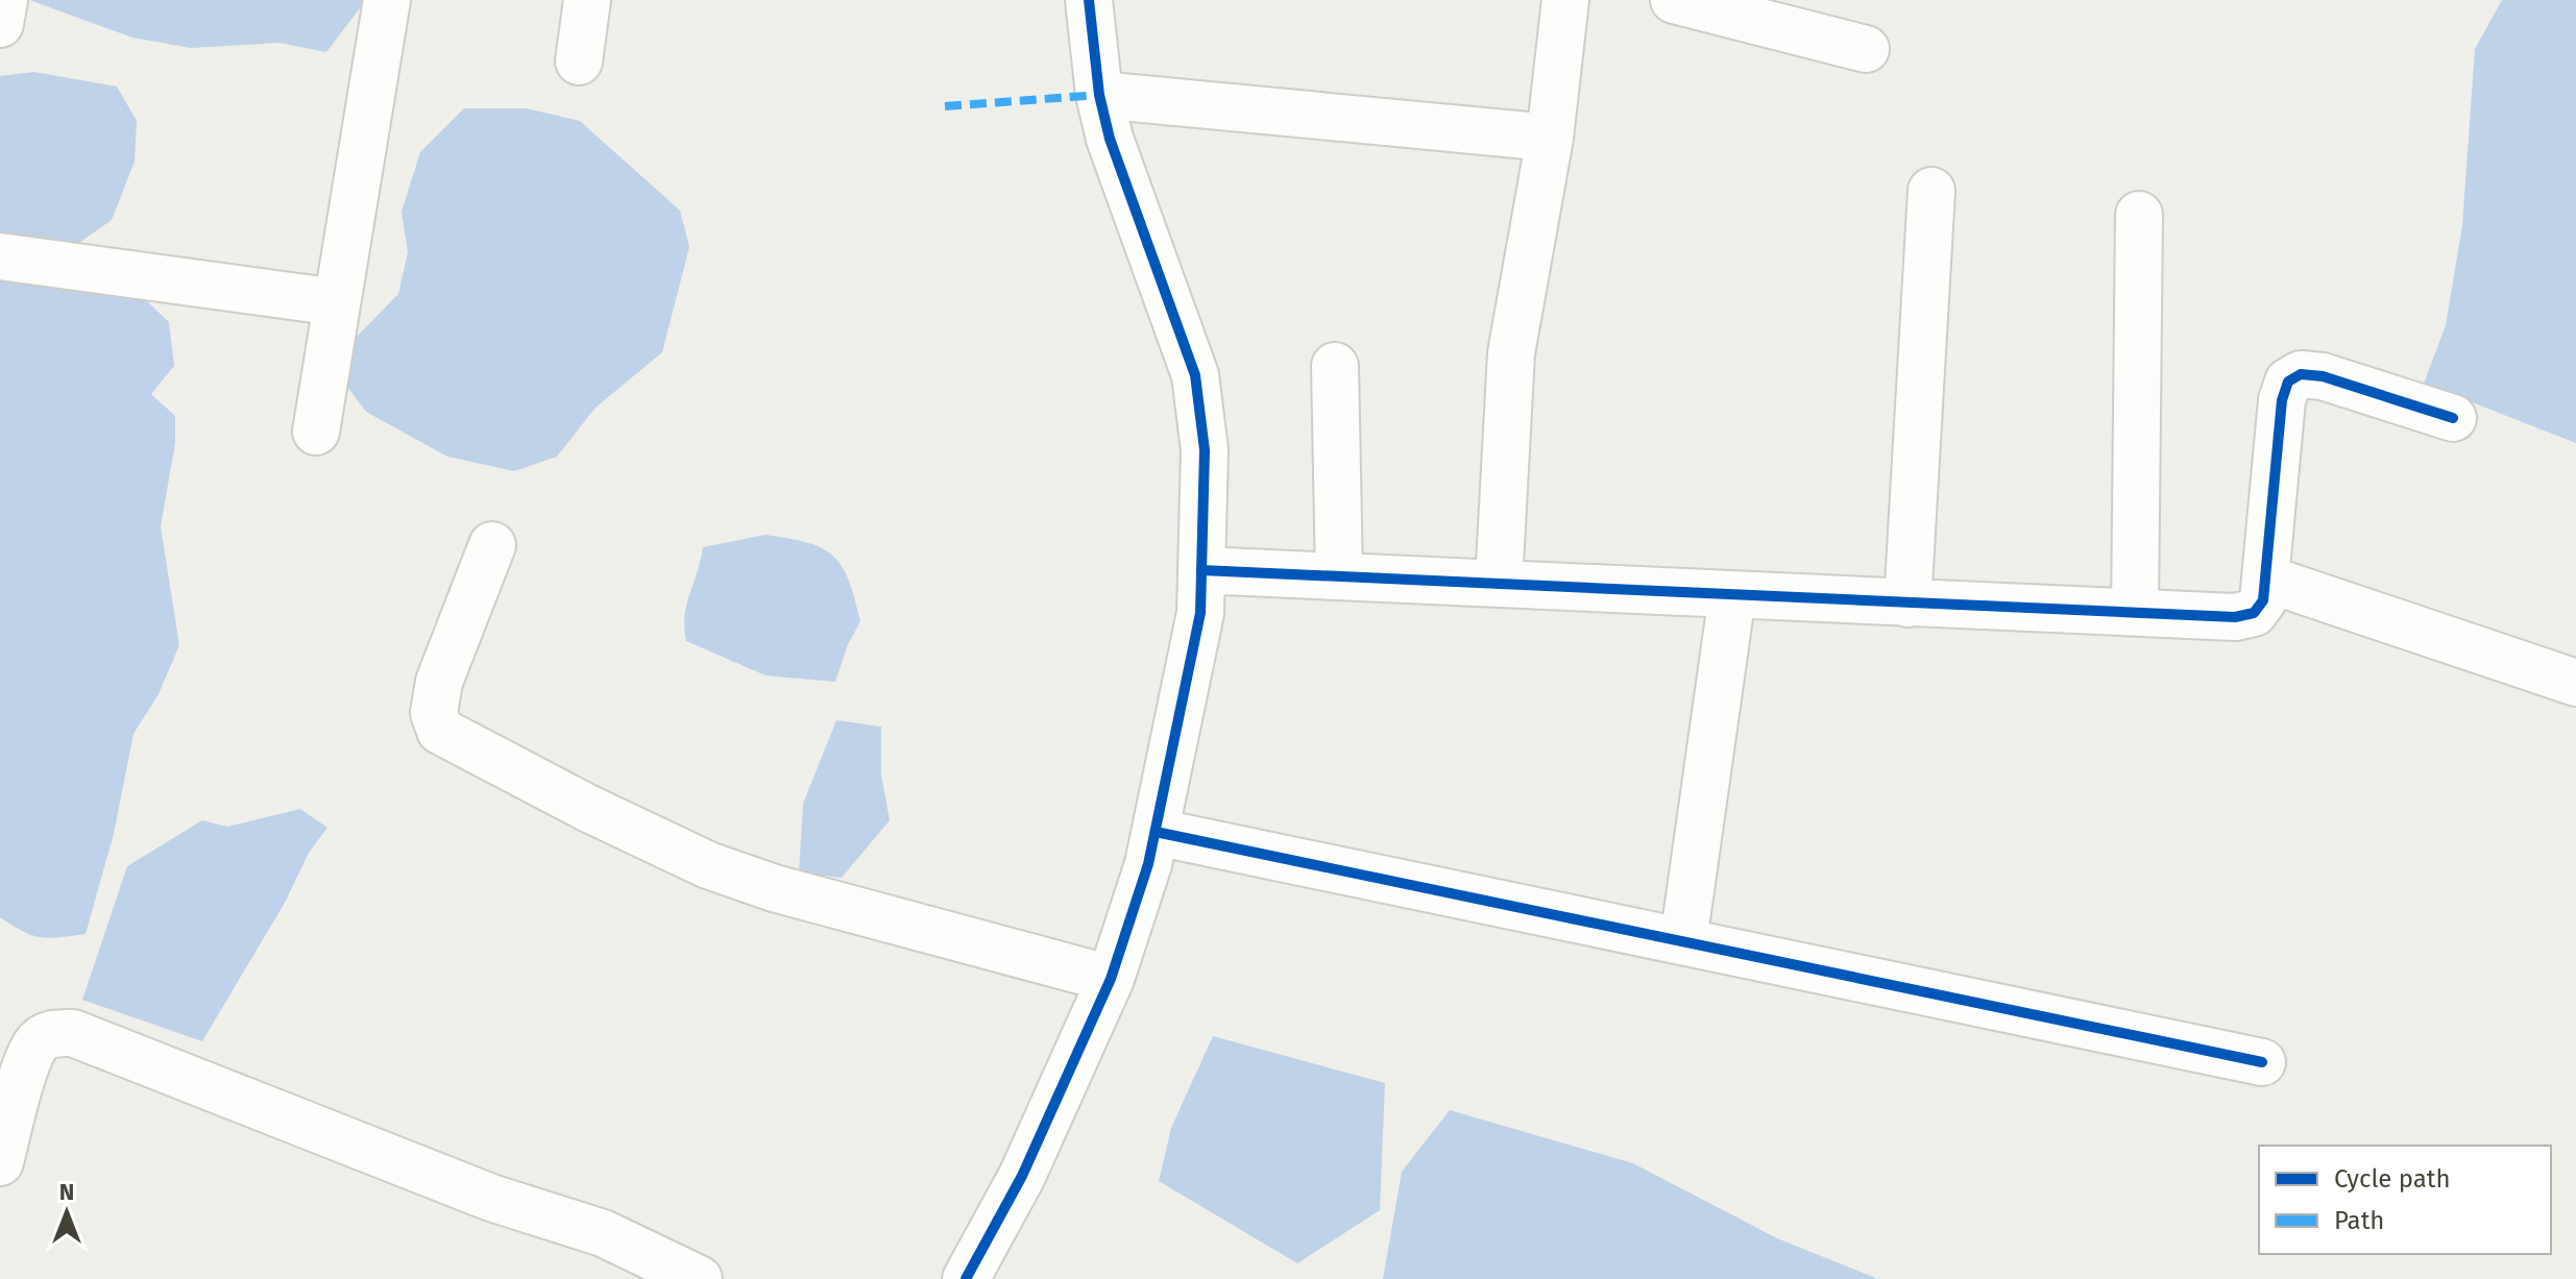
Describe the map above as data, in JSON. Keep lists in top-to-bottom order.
{
  "legend": ["Cycle path", "Path"],
  "north": "top"
}
